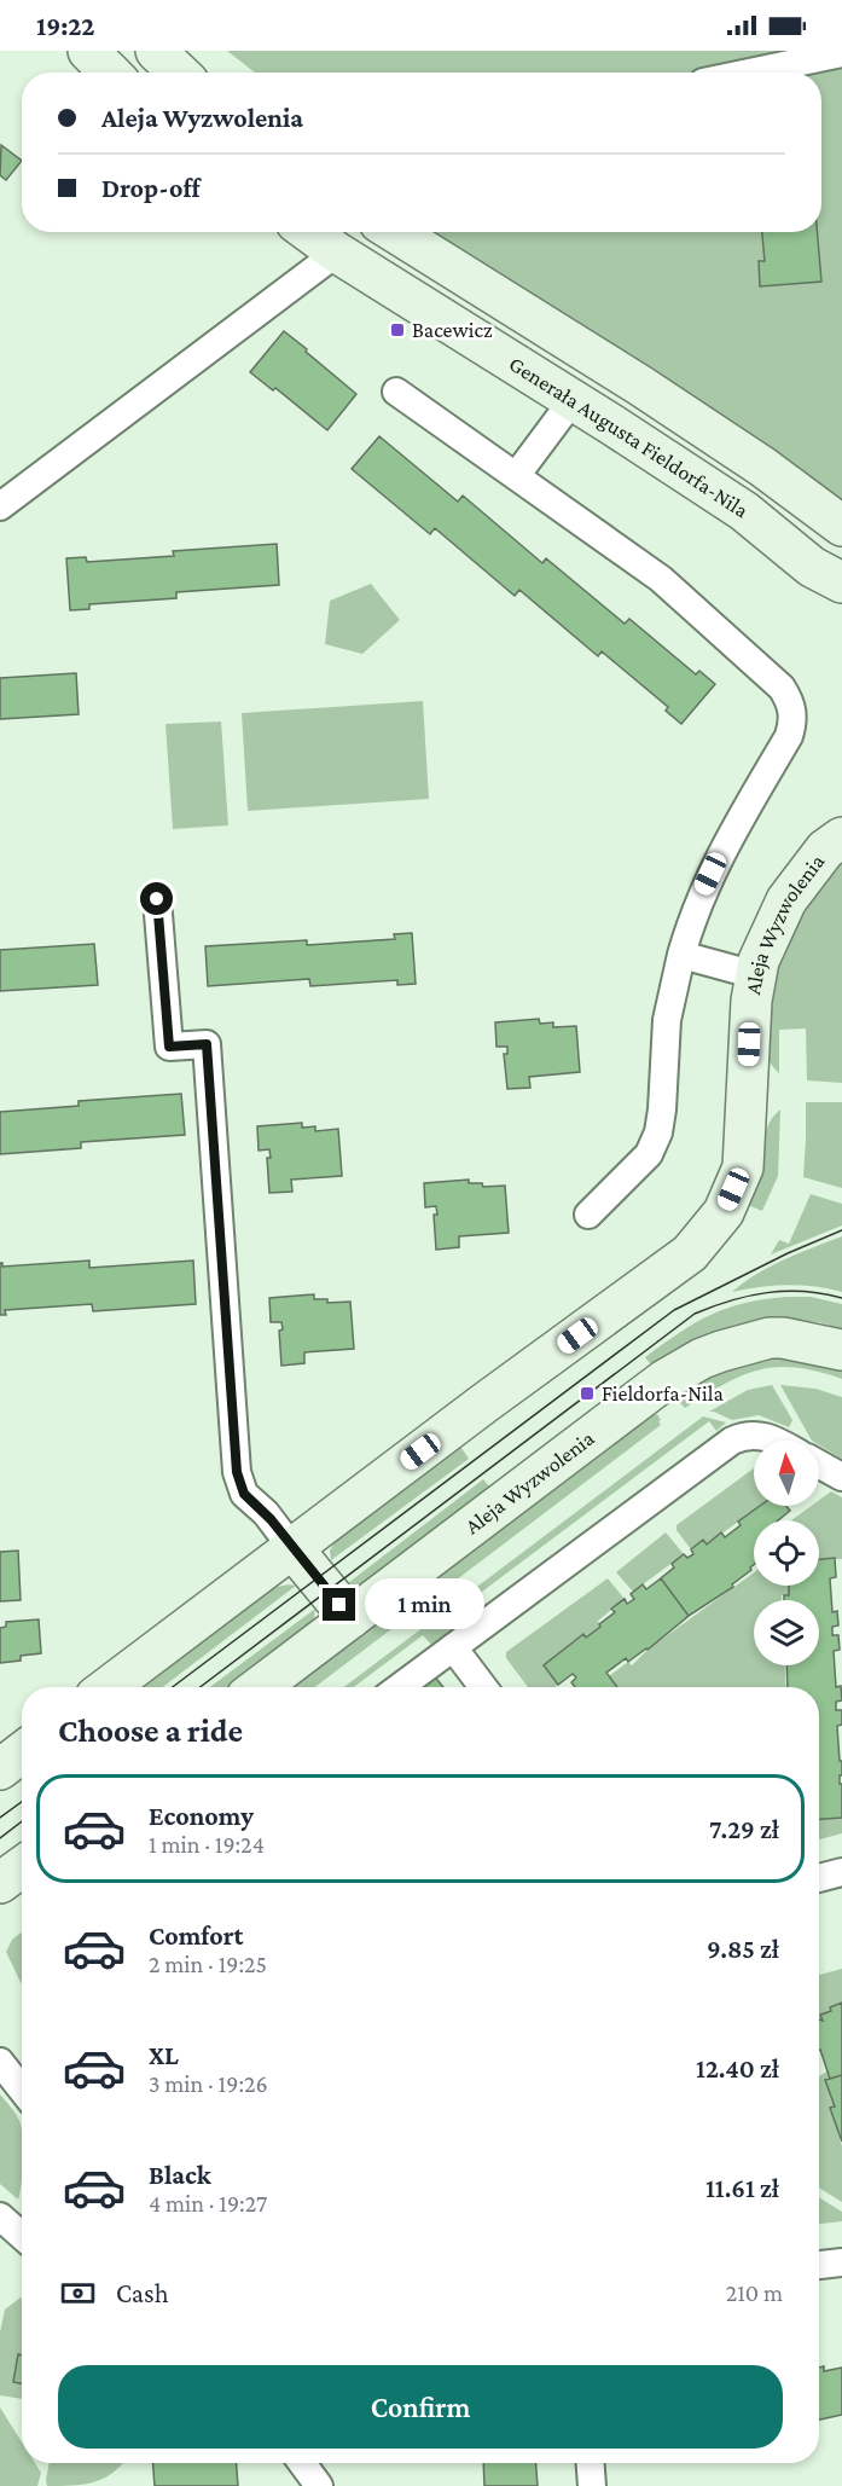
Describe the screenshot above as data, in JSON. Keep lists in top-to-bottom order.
{
  "streets": {
    "main road": ["Generała Augusta Fieldorfa-Nila", "Aleja Wyzwolenia"]
  },
  "places": {
    "transit": ["Bacewicz", "Fieldorfa-Nila"]
  },
  "north": "top",
  "page": {
    "status": "19:22",
    "banner": ["Aleja Wyzwolenia", "Drop-off"],
    "bubble": "1 min",
    "heading": "Choose a ride",
    "list": [
      {
        "name": "Economy",
        "note": "1 min · 19:24",
        "value": "7.29 zł"
      },
      {
        "name": "Comfort",
        "note": "2 min · 19:25",
        "value": "9.85 zł"
      },
      {
        "name": "XL",
        "note": "3 min · 19:26",
        "value": "12.40 zł"
      },
      {
        "name": "Black",
        "note": "4 min · 19:27",
        "value": "11.61 zł"
      }
    ],
    "pay": ["Cash", "210 m"],
    "buttons": "Confirm"
  }
}
